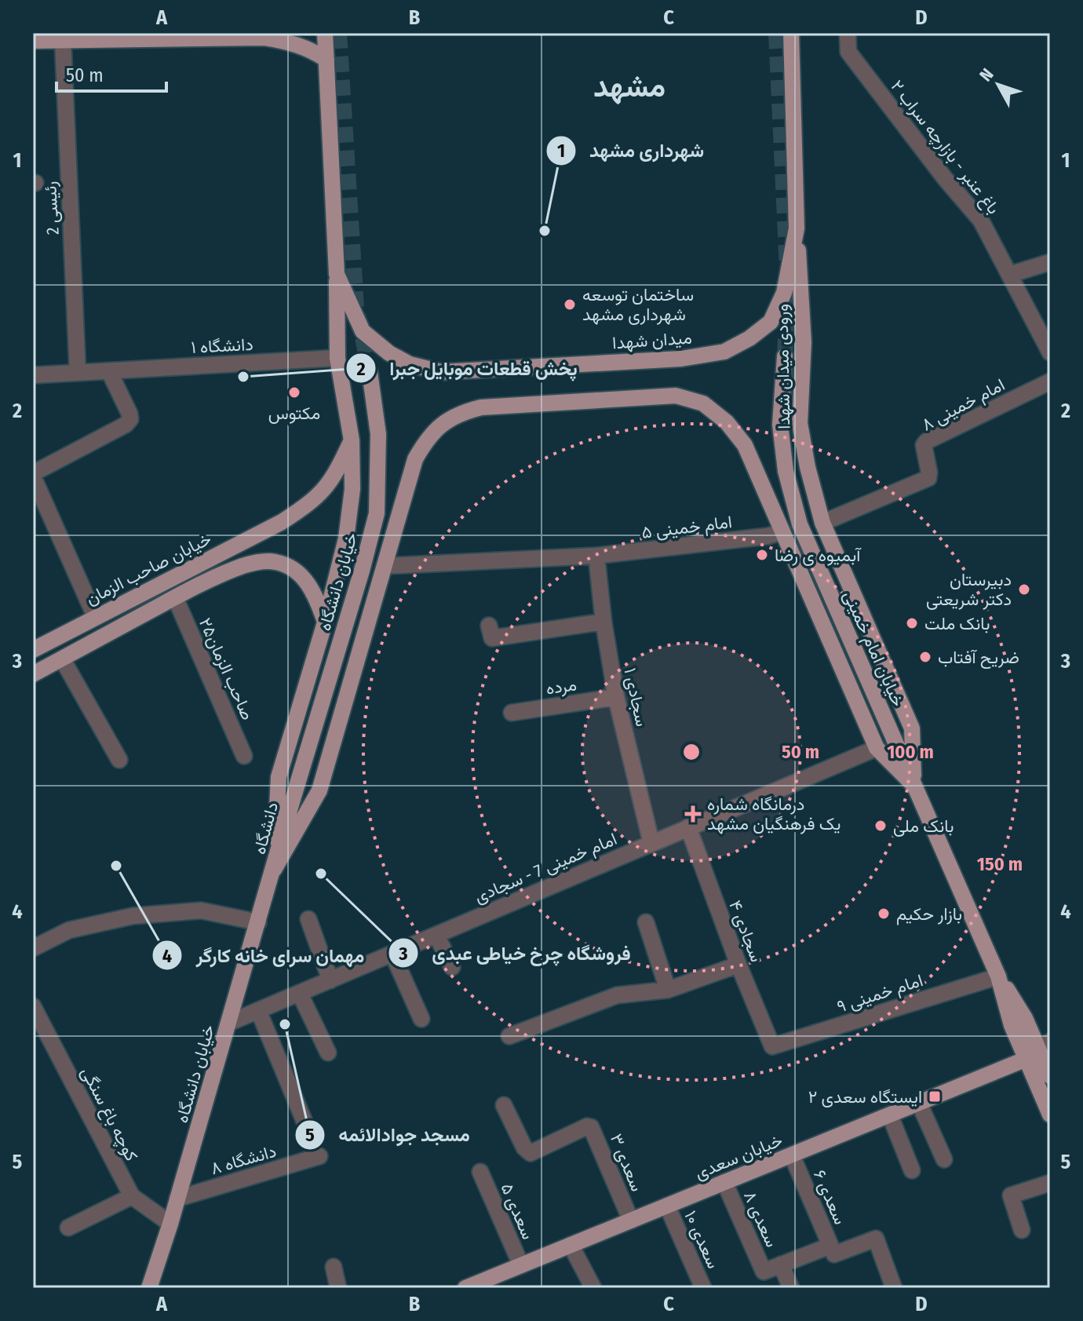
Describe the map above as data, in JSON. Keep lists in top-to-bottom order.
{
  "streets": {
    "main road": [
      "میدان شهدا",
      "ورودی میدان شهدا",
      "خیابان صاحب الزمان",
      "خیابان دانشگاه",
      "خیابان امام خمینی",
      "دانشگاه",
      "خیابان سعدی"
    ],
    "street": [
      "باغ عنبر - بازارچه سراب ۲",
      "رئیسی 2",
      "دانشگاه ۱",
      "امام خمینی ۸",
      "امام خمینی ۵",
      "صاحب الزمان۲۵",
      "مرده",
      "سجادی ۱",
      "امام خمینی 7 - سجادی",
      "سجادی ۴",
      "امام خمینی ۹",
      "کوچه باغ سنگی",
      "دانشگاه ۸",
      "سعدی ۳",
      "سعدی ۶",
      "سعدی ۵",
      "سعدی ۸",
      "سعدی ۱۰"
    ]
  },
  "crossings": [
    ["رئیسی 2", "دانشگاه ۱"],
    ["میدان شهدا", "ورودی میدان شهدا"],
    ["ورودی میدان شهدا", "امام خمینی ۸"],
    ["ورودی میدان شهدا", "خیابان امام خمینی"],
    ["امام خمینی ۵", "سجادی ۱"],
    ["خیابان دانشگاه", "دانشگاه"],
    ["خیابان دانشگاه", "امام خمینی 7 - سجادی"],
    ["خیابان دانشگاه", "کوچه باغ سنگی"],
    ["خیابان دانشگاه", "دانشگاه ۸"],
    ["مرده", "سجادی ۱"],
    ["سجادی ۱", "امام خمینی 7 - سجادی"],
    ["امام خمینی 7 - سجادی", "سجادی ۴"],
    ["سجادی ۴", "امام خمینی ۹"],
    ["خیابان سعدی", "سعدی ۳"],
    ["خیابان سعدی", "سعدی ۶"],
    ["خیابان سعدی", "سعدی ۵"],
    ["خیابان سعدی", "سعدی ۸"],
    ["خیابان سعدی", "سعدی ۱۰"]
  ],
  "districts": ["مشهد"],
  "places": {
    "other": [
      "شهرداری مشهد",
      "ساختمان توسعه شهرداری مشهد",
      "پخش قطعات موبایل جبرا",
      "مکتوس",
      "آبمیوه ی رضا",
      "دبیرستان دکتر شریعتی",
      "بانک ملت",
      "ضریح آفتاب",
      "بانک ملی",
      "مهمان سرای خانه کارگر",
      "فروشگاه چرخ خیاطی عبدی",
      "بازار حکیم",
      "مسجد جوادالائمه"
    ],
    "health": ["درمانگاه شماره یک فرهنگیان مشهد"],
    "transit": ["ایستگاه سعدی ۲"]
  },
  "scale_bar": "50 m",
  "north": "top left",
  "grid": {
    "columns": [
      "A",
      "B",
      "C",
      "D"
    ],
    "rows": [
      "1",
      "2",
      "3",
      "4",
      "5"
    ]
  },
  "rings": ["50 m", "100 m", "150 m"]
}
